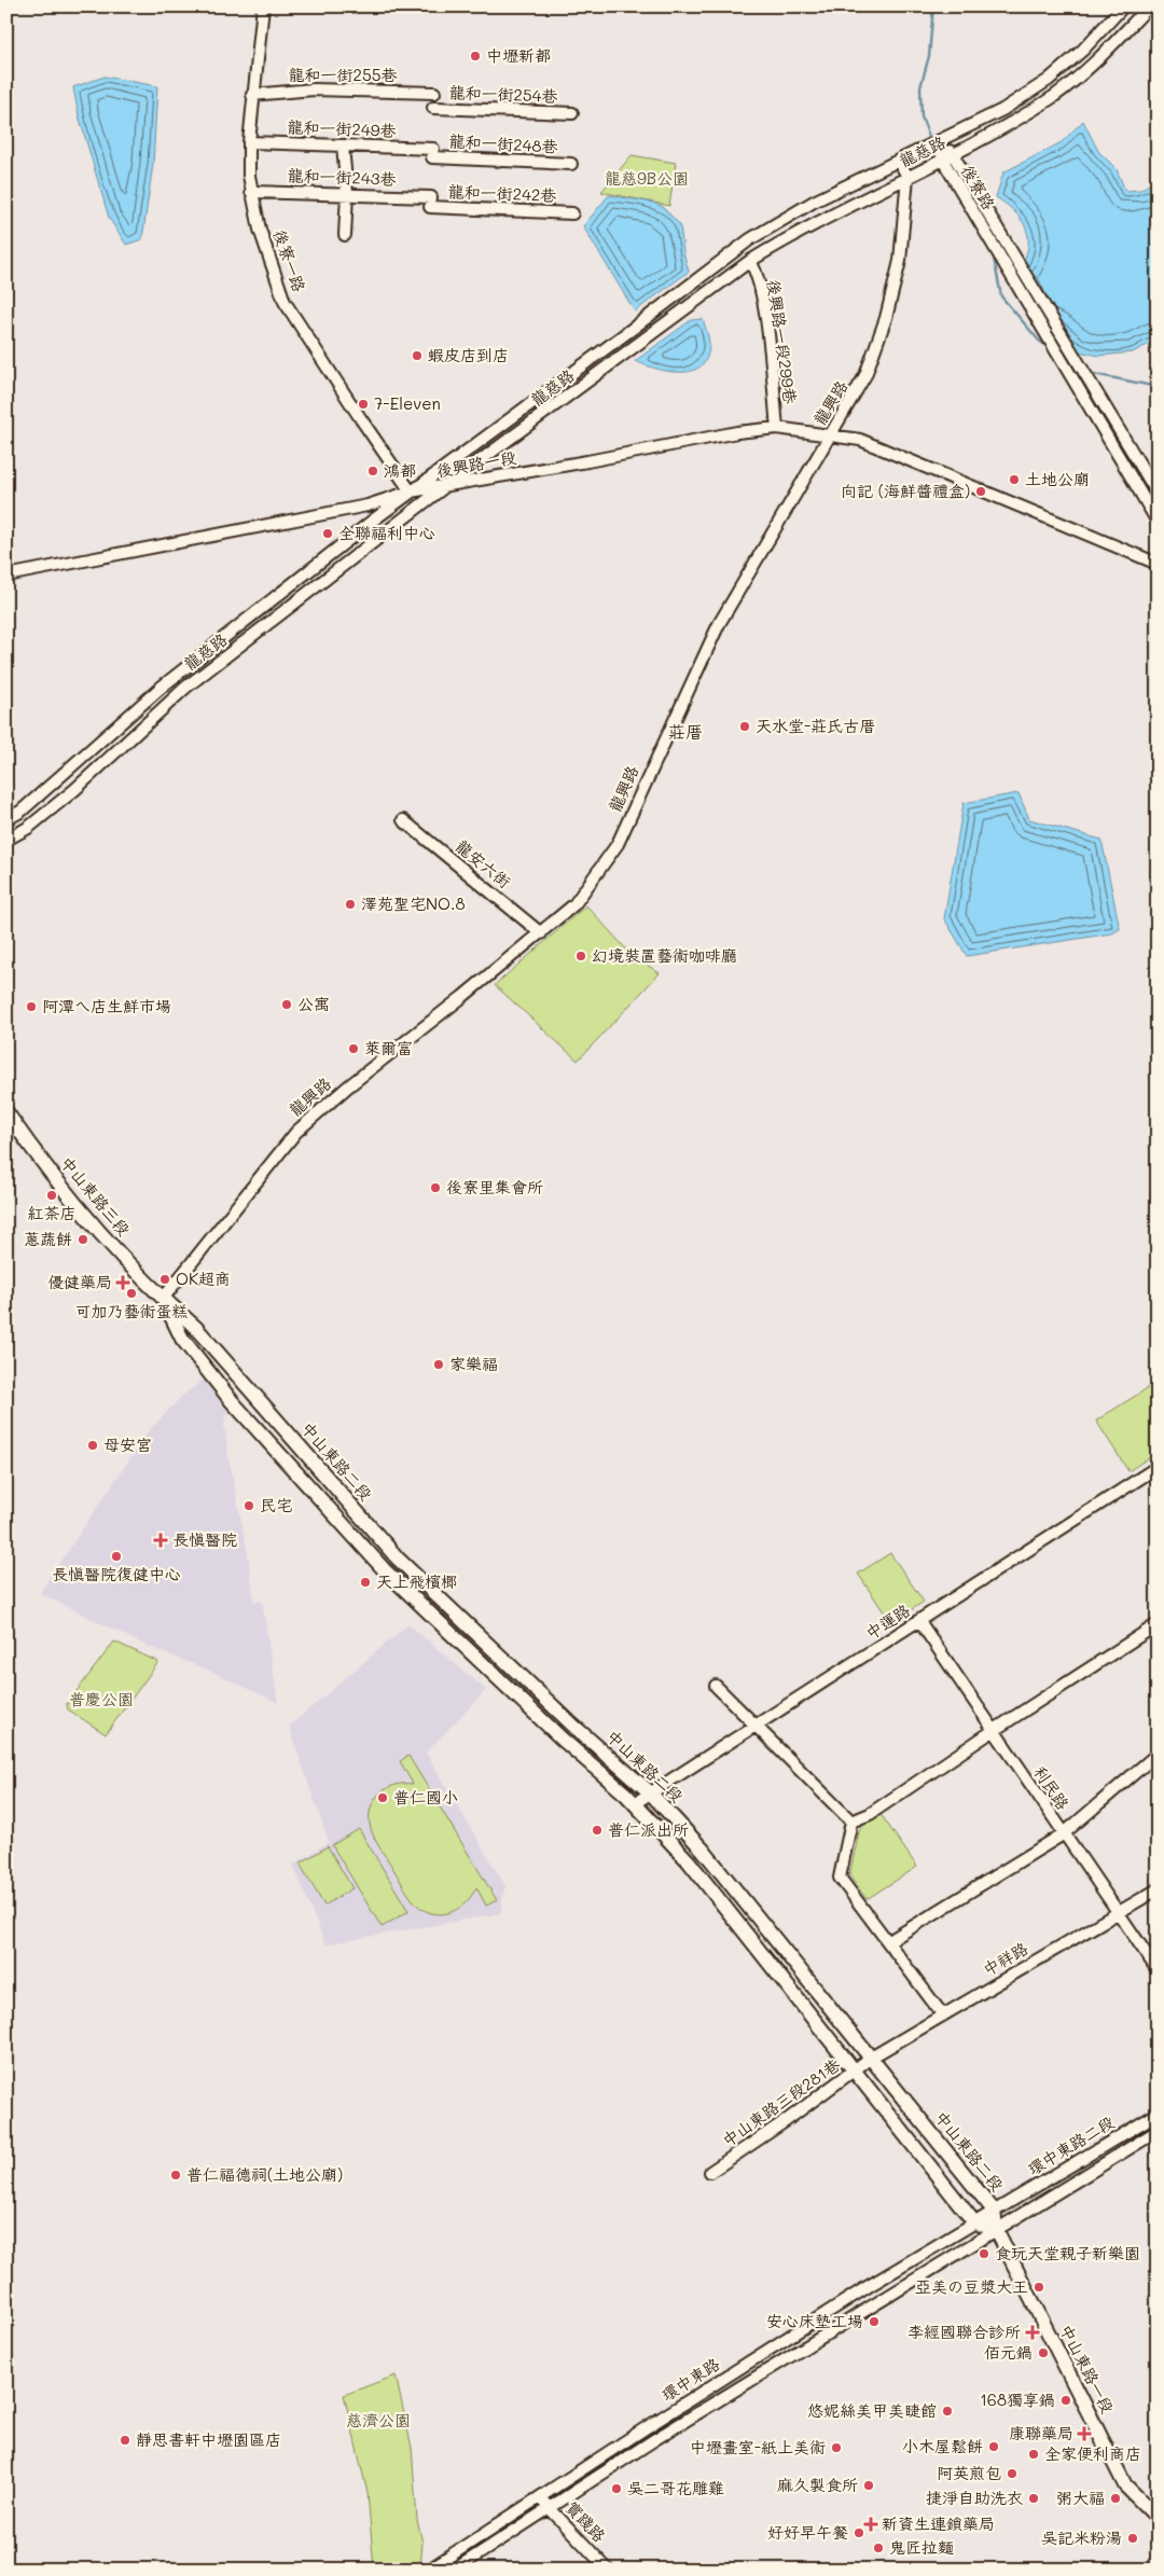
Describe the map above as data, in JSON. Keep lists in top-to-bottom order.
{
  "streets": {
    "main road": ["中山東路三段", "中山東路二段", "中山東路一段"],
    "street": [
      "龍和一街255巷",
      "龍和一街254巷",
      "龍和一街249巷",
      "龍和一街248巷",
      "龍慈路",
      "龍和一街243巷",
      "後寮路",
      "龍和一街242巷",
      "後寮一路",
      "後興路一段299巷",
      "龍興路",
      "後興路一段",
      "龍安六街",
      "中運路",
      "利民路",
      "中祥路",
      "中山東路三段281巷",
      "環中東路二段",
      "環中東路",
      "實踐路"
    ]
  },
  "crossings": [
    ["龍和一街255巷", "後寮一路"],
    ["龍和一街249巷", "龍和一街248巷"],
    ["龍和一街249巷", "後寮一路"],
    ["龍慈路", "後寮路"],
    ["龍慈路", "後寮一路"],
    ["龍慈路", "後興路一段299巷"],
    ["龍慈路", "龍興路"],
    ["龍慈路", "後興路一段"],
    ["龍和一街243巷", "龍和一街242巷"],
    ["龍和一街243巷", "後寮一路"],
    ["後寮一路", "後興路一段"],
    ["後興路一段299巷", "後興路一段"],
    ["龍興路", "後興路一段"],
    ["龍興路", "龍安六街"],
    ["龍興路", "中山東路三段"],
    ["龍興路", "中山東路二段"],
    ["中山東路三段", "中山東路二段"],
    ["中山東路二段", "中運路"],
    ["中山東路二段", "中祥路"],
    ["中山東路二段", "中山東路三段281巷"],
    ["中山東路二段", "環中東路二段"],
    ["中山東路二段", "中山東路一段"],
    ["中山東路二段", "環中東路"],
    ["中運路", "利民路"],
    ["利民路", "中祥路"],
    ["中祥路", "中山東路三段281巷"],
    ["環中東路二段", "中山東路一段"],
    ["環中東路二段", "環中東路"],
    ["中山東路一段", "環中東路"],
    ["環中東路", "實踐路"]
  ],
  "districts": ["莊厝"],
  "parks": ["龍慈9B公園", "普慶公園", "慈濟公園"],
  "places": {
    "other": [
      "中壢新都",
      "蝦皮店到店",
      "7-Eleven",
      "鴻都",
      "土地公廟",
      "向記 (海鮮醬禮盒)",
      "全聯福利中心",
      "天水堂-莊氏古厝",
      "澤苑聖宅NO.8",
      "幻境裝置藝術咖啡廳",
      "公寓",
      "阿潭ㄟ店生鮮市場",
      "萊爾富",
      "後寮里集會所",
      "紅茶店",
      "蔥蔬餅",
      "OK超商",
      "可加乃藝術蛋糕",
      "家樂福",
      "母安宮",
      "民宅",
      "長慎醫院復健中心",
      "天上飛檳榔",
      "普仁國小",
      "普仁派出所",
      "普仁福德祠(土地公廟)",
      "食玩天堂親子新樂園",
      "亞美の豆漿大王",
      "安心床墊工場",
      "佰元鍋",
      "168獨享鍋",
      "悠妮絲美甲美睫館",
      "靜思書軒中壢園區店",
      "小木屋鬆餅",
      "中壢畫室-紙上美術",
      "全家便利商店",
      "阿英煎包",
      "麻久製食所",
      "吳二哥花雕雞",
      "捷淨自助洗衣",
      "粥大福",
      "好好早午餐",
      "吳記米粉湯",
      "鬼匠拉麵"
    ],
    "health": [
      "優健藥局",
      "長慎醫院",
      "李經國聯合診所",
      "康聯藥局",
      "新資生連鎖藥局"
    ]
  }
}
